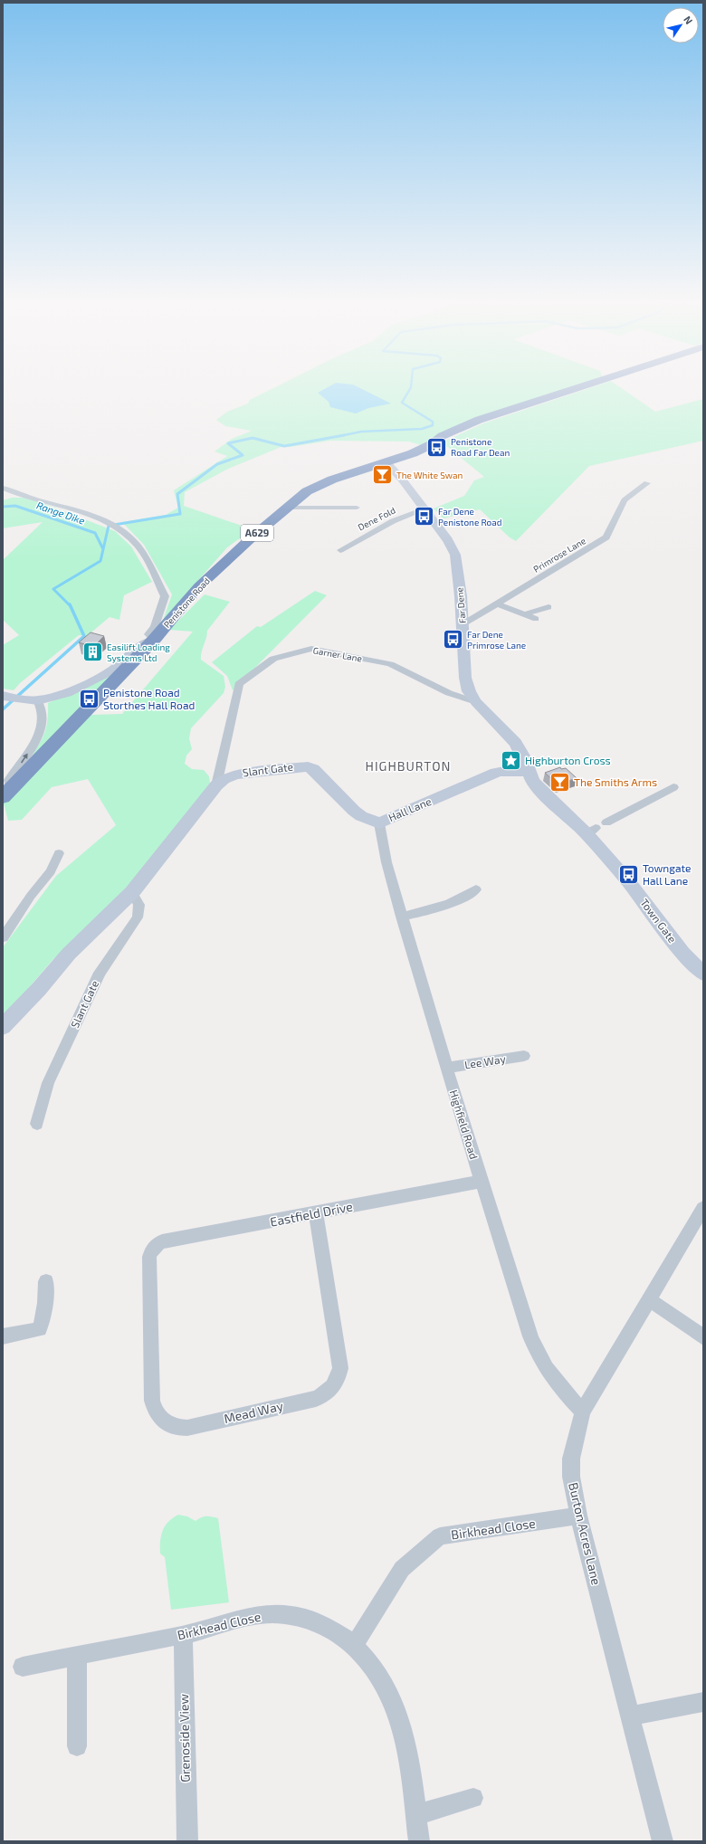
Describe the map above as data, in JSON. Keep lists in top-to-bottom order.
{
  "streets": {
    "highway": ["A629", "Penistone Road"],
    "street": [
      "Dene Fold",
      "Primrose Lane",
      "Far Dene",
      "Garner Lane",
      "Slant Gate",
      "Hall Lane",
      "Town Gate",
      "Lee Way",
      "Highfield Road",
      "Eastfield Drive",
      "Mead Way",
      "Birkhead Close",
      "Burton Acres Lane",
      "Grenoside View"
    ]
  },
  "crossings": [
    ["Dene Fold", "Far Dene"],
    ["Primrose Lane", "Far Dene"],
    ["Penistone Road", "Far Dene"],
    ["Far Dene", "Garner Lane"],
    ["Far Dene", "Hall Lane"],
    ["Far Dene", "Town Gate"],
    ["Garner Lane", "Slant Gate"],
    ["Slant Gate", "Hall Lane"],
    ["Hall Lane", "Town Gate"],
    ["Hall Lane", "Highfield Road"],
    ["Lee Way", "Highfield Road"],
    ["Highfield Road", "Eastfield Drive"],
    ["Highfield Road", "Burton Acres Lane"],
    ["Eastfield Drive", "Mead Way"],
    ["Birkhead Close", "Burton Acres Lane"],
    ["Birkhead Close", "Grenoside View"]
  ],
  "districts": ["HIGHBURTON"],
  "water": ["Range Dike"],
  "places": {
    "bus stop": [
      "Penistone Road Far Dean",
      "Far Dene Penistone Road",
      "Far Dene Primrose Lane",
      "Penistone Road Storthes Hall Road",
      "Towngate Hall Lane"
    ],
    "bar": ["The White Swan", "The Smiths Arms"],
    "building": ["Easilift Loading Systems Ltd"],
    "place": ["Highburton Cross"]
  },
  "north": "top right"
}
